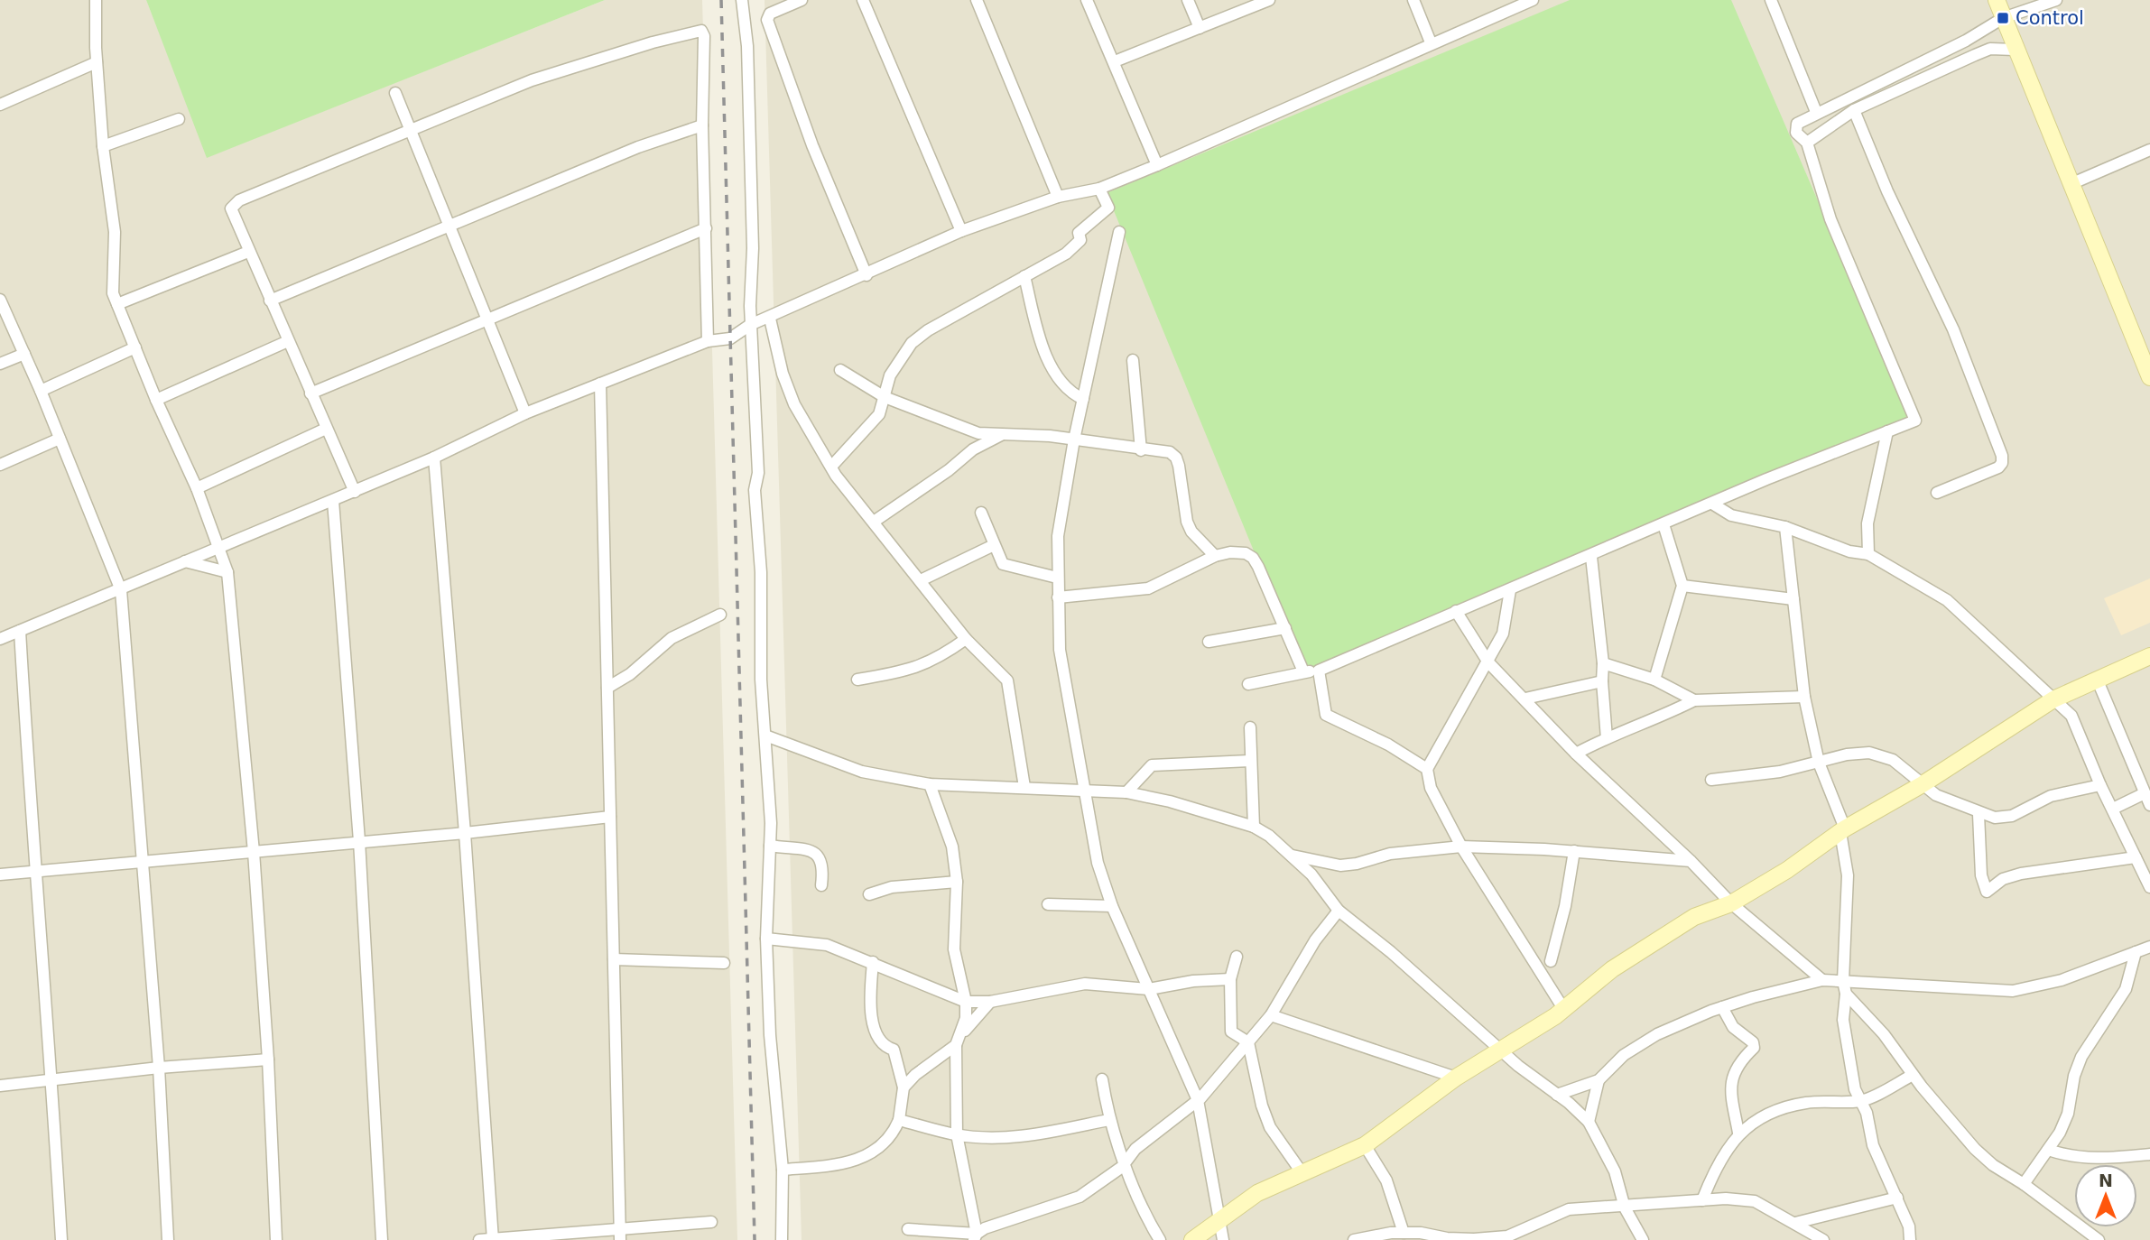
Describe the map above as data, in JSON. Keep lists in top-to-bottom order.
{
  "places": {
    "transit": ["Control"]
  },
  "north": "top"
}
